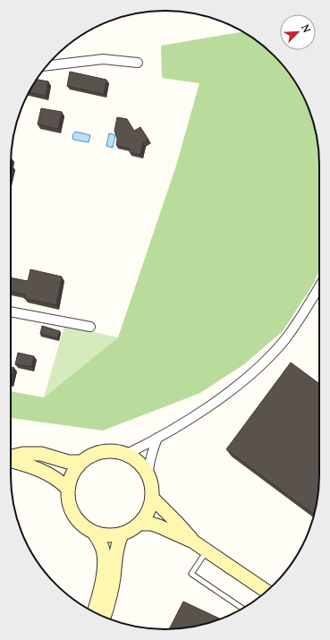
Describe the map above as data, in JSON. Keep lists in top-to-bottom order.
{
  "north": "top right"
}
